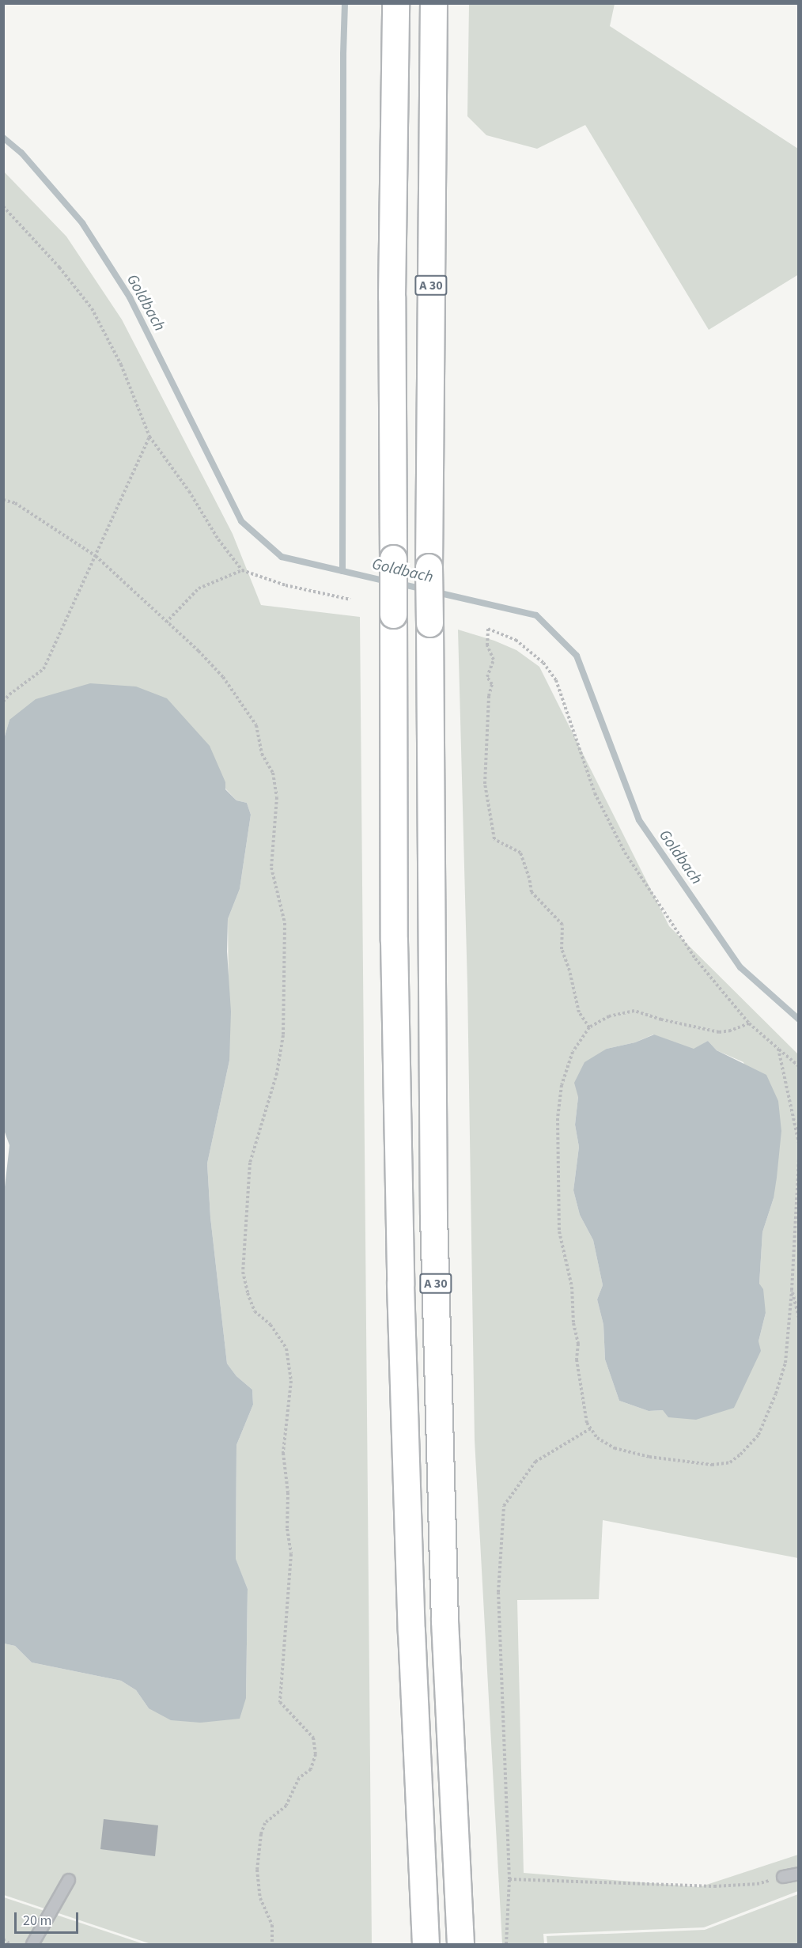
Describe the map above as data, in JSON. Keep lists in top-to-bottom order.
{
  "streets": {
    "highway": ["A 30"]
  },
  "water": ["Goldbach"],
  "scale_bar": "20 m"
}
